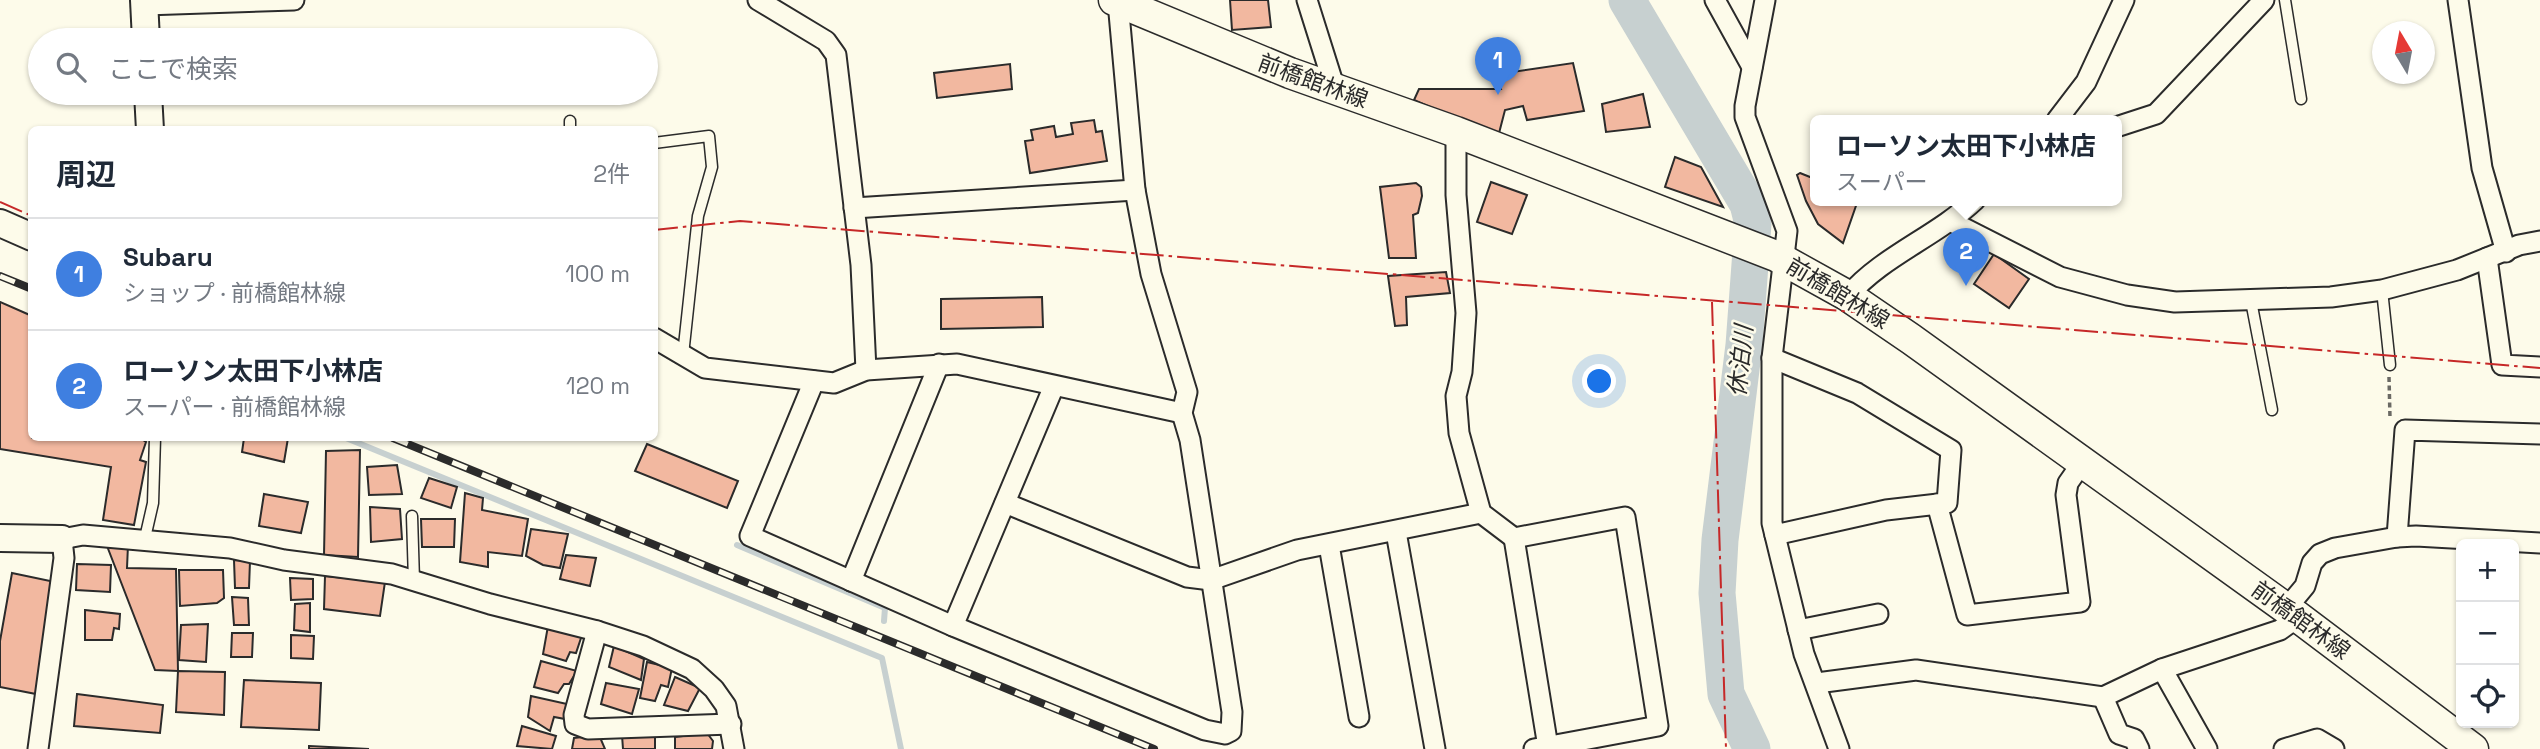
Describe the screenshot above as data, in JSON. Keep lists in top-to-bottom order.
{
  "streets": {
    "main road": ["前橋館林線"]
  },
  "water": ["休泊川"],
  "north": "top",
  "page": {
    "search": "ここで検索",
    "pins": ["1", "2"],
    "popup": ["ローソン太田下小林店", "スーパー"],
    "heading": ["周辺", "2件"],
    "list": [
      {
        "mark": "1",
        "name": "Subaru",
        "note": "ショップ · 前橋館林線",
        "value": "100 m"
      },
      {
        "mark": "2",
        "name": "ローソン太田下小林店",
        "note": "スーパー · 前橋館林線",
        "value": "120 m"
      }
    ],
    "map_buttons": ["+", "−"]
  }
}
